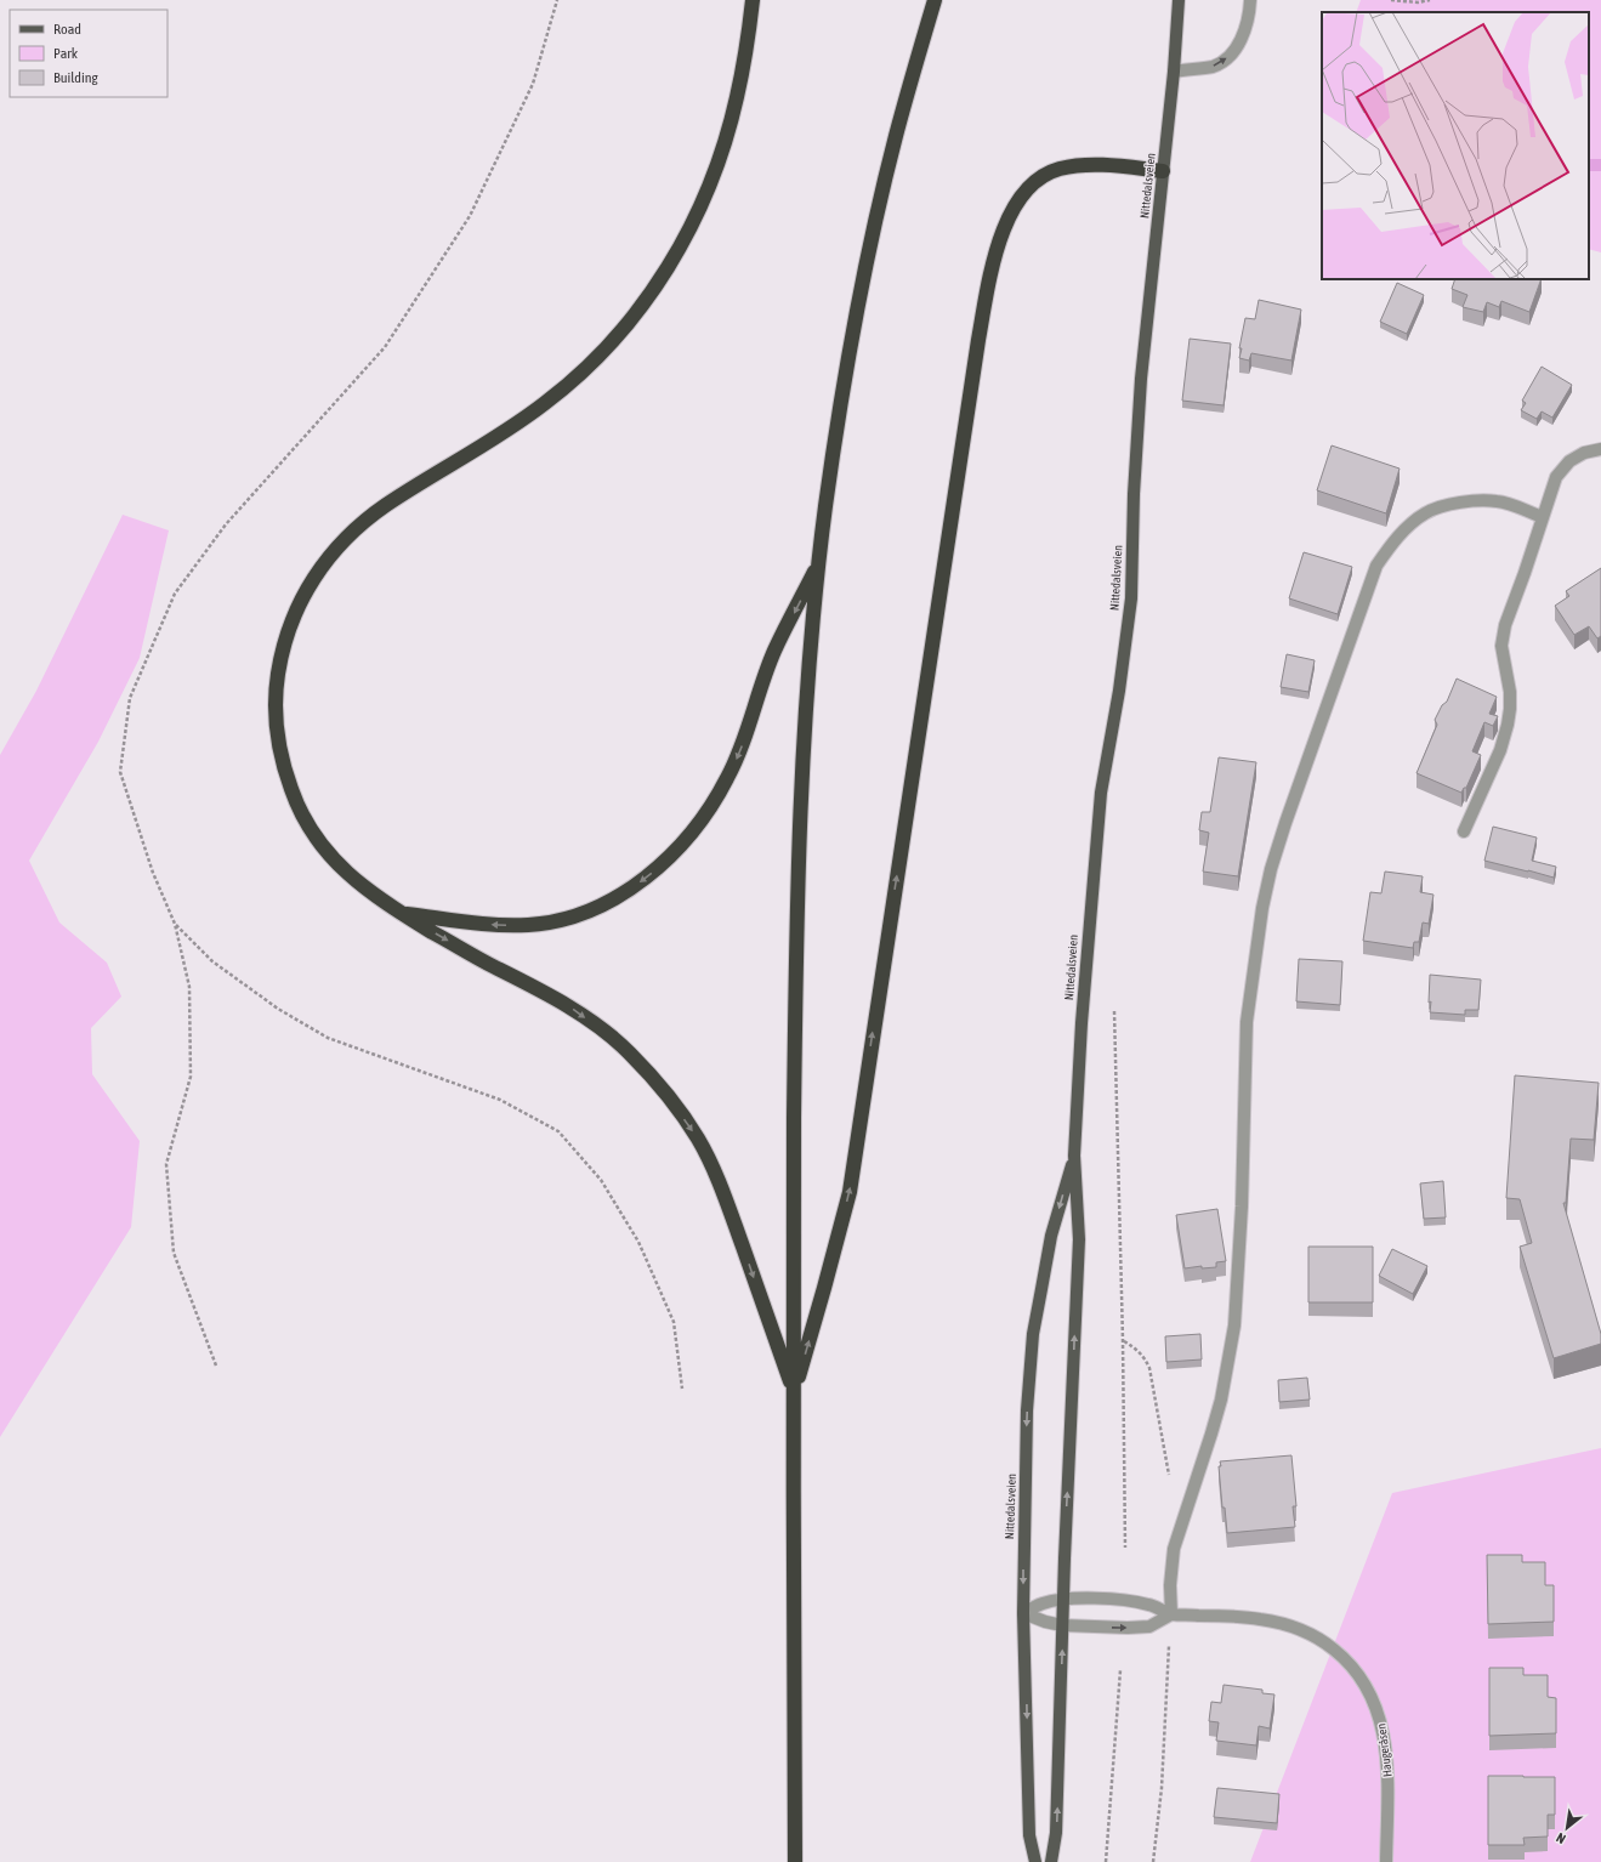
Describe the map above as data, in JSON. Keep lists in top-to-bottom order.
{
  "streets": {
    "main road": ["Nittedalsveien"],
    "street": ["Haugeråsen"]
  },
  "crossings": [
    ["Nittedalsveien", "Haugeråsen"]
  ],
  "legend": ["Road", "Park", "Building"],
  "north": "bottom left"
}
